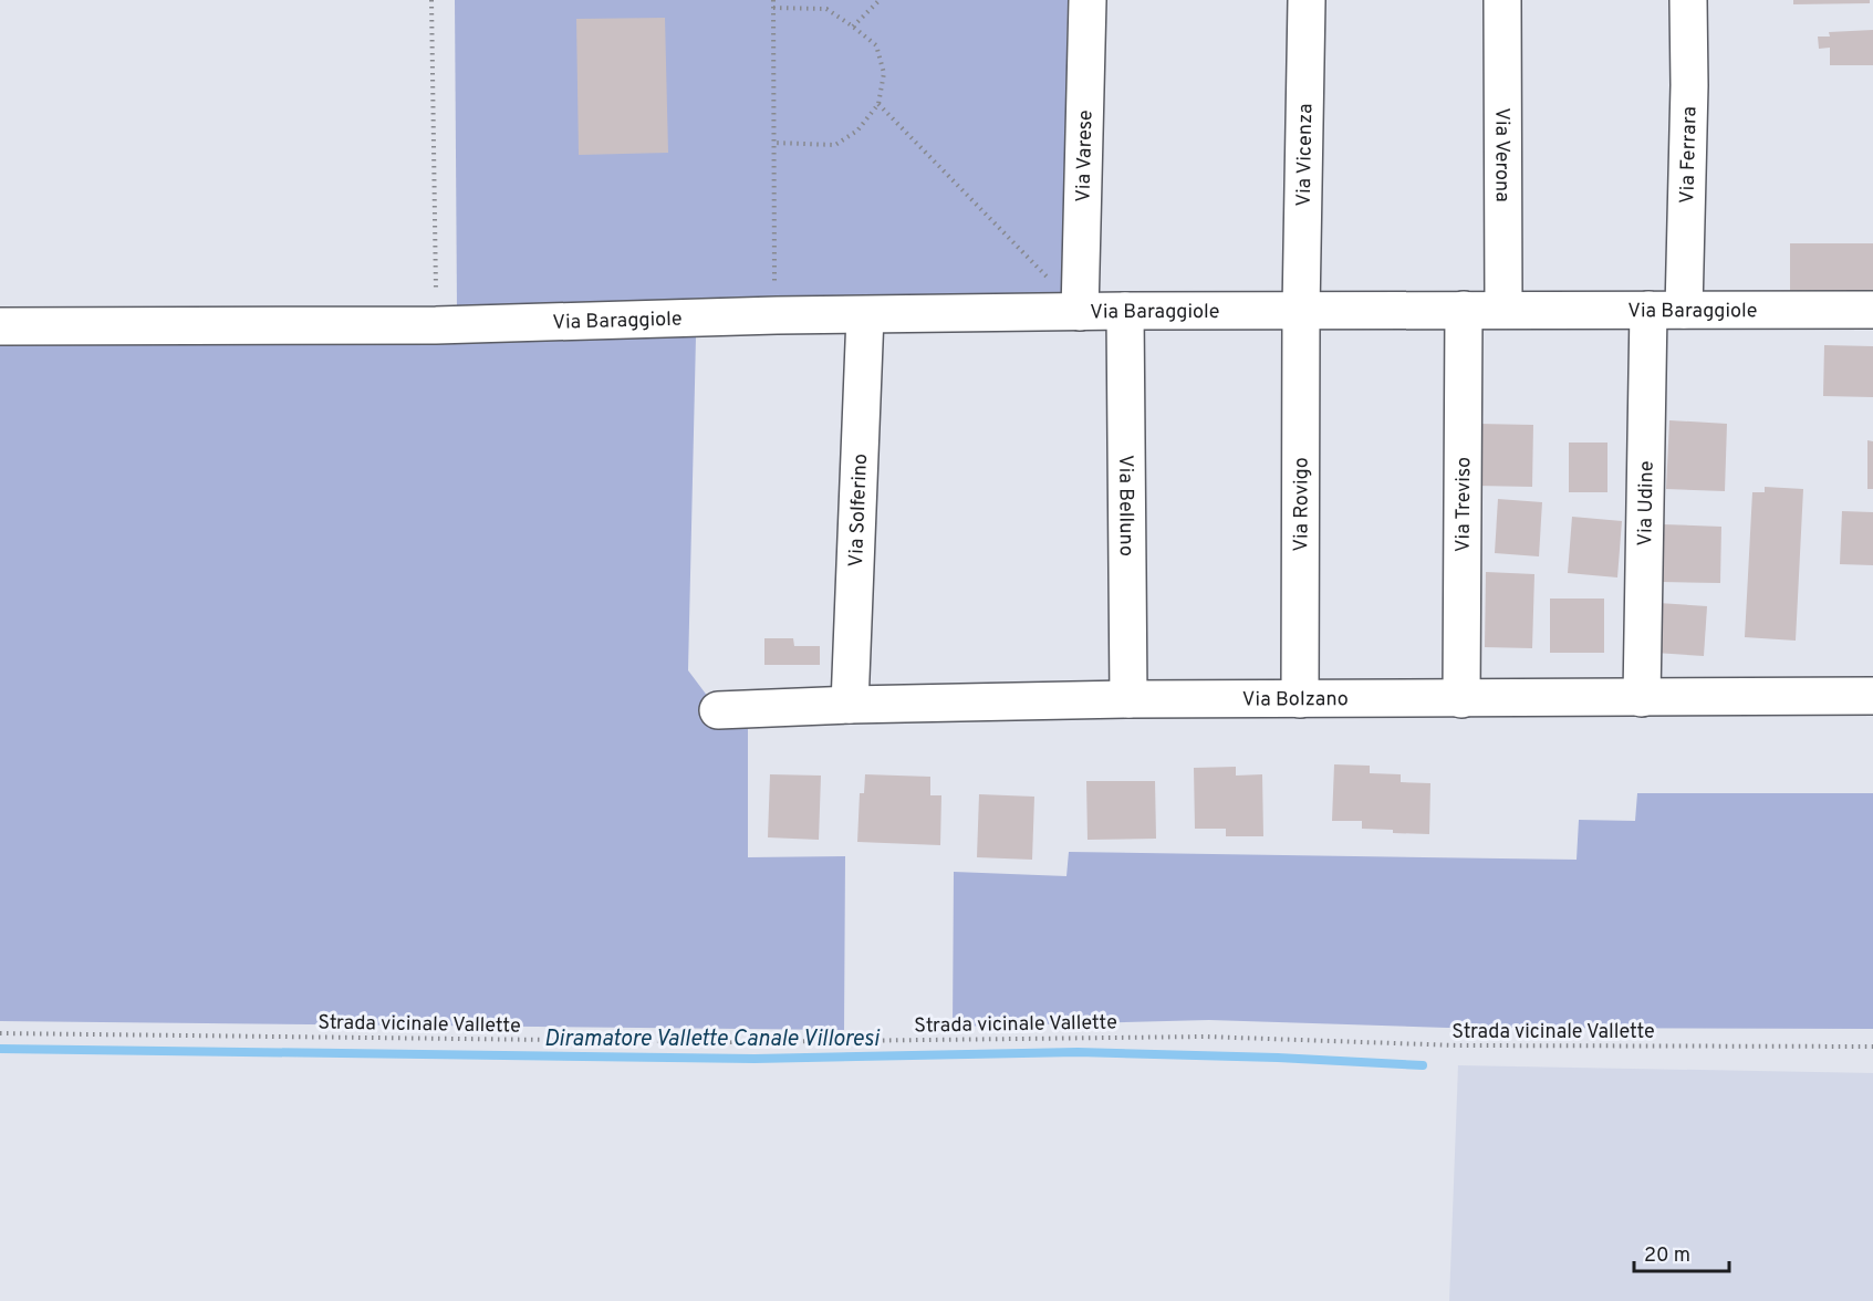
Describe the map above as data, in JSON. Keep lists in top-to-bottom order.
{
  "streets": {
    "street": [
      "Via Vicenza",
      "Via Verona",
      "Via Ferrara",
      "Via Varese",
      "Via Baraggiole",
      "Via Rovigo",
      "Via Treviso",
      "Via Udine",
      "Via Belluno",
      "Via Solferino",
      "Via Bolzano"
    ],
    "path": ["Strada vicinale Vallette"]
  },
  "crossings": [
    ["Via Vicenza", "Via Baraggiole"],
    ["Via Vicenza", "Via Rovigo"],
    ["Via Verona", "Via Baraggiole"],
    ["Via Ferrara", "Via Baraggiole"],
    ["Via Varese", "Via Baraggiole"],
    ["Via Baraggiole", "Via Rovigo"],
    ["Via Baraggiole", "Via Treviso"],
    ["Via Baraggiole", "Via Udine"],
    ["Via Baraggiole", "Via Belluno"],
    ["Via Baraggiole", "Via Solferino"],
    ["Via Rovigo", "Via Bolzano"],
    ["Via Treviso", "Via Bolzano"],
    ["Via Udine", "Via Bolzano"],
    ["Via Belluno", "Via Bolzano"],
    ["Via Solferino", "Via Bolzano"]
  ],
  "water": ["Diramatore Vallette Canale Villoresi"],
  "scale_bar": "20 m"
}
